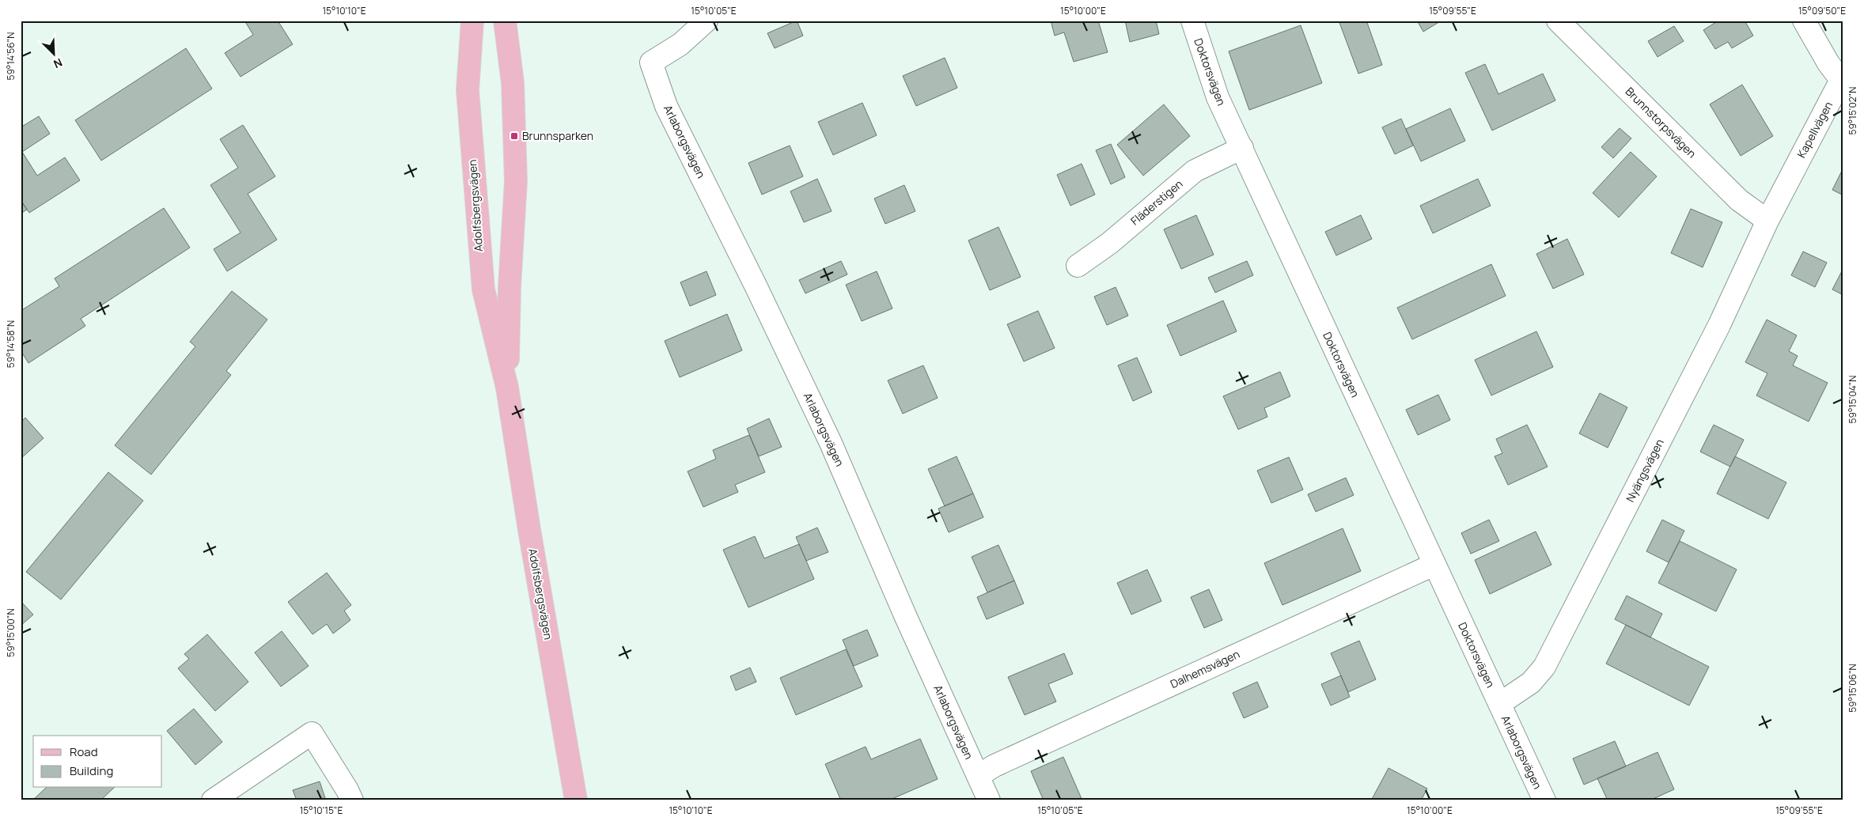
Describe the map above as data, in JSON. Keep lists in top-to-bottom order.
{
  "streets": {
    "main road": ["Adolfsbergsvägen"],
    "street": [
      "Doktorsvägen",
      "Brunnstorpsvägen",
      "Kapellvägen",
      "Arlaborgsvägen",
      "Fläderstigen",
      "Nyängsvägen",
      "Dalhemsvägen"
    ]
  },
  "crossings": [
    ["Doktorsvägen", "Arlaborgsvägen"],
    ["Doktorsvägen", "Fläderstigen"],
    ["Doktorsvägen", "Nyängsvägen"],
    ["Doktorsvägen", "Dalhemsvägen"],
    ["Brunnstorpsvägen", "Kapellvägen"],
    ["Brunnstorpsvägen", "Nyängsvägen"],
    ["Kapellvägen", "Nyängsvägen"],
    ["Arlaborgsvägen", "Nyängsvägen"],
    ["Arlaborgsvägen", "Dalhemsvägen"]
  ],
  "places": {
    "transit": ["Brunnsparken"]
  },
  "legend": ["Road", "Building"],
  "north": "bottom right",
  "coordinates": [
    "15°10'10\"E",
    "15°10'05\"E",
    "15°10'00\"E",
    "15°09'55\"E",
    "15°09'50\"E",
    "59°14'56\"N",
    "59°15'02\"N",
    "59°14'58\"N",
    "59°15'04\"N",
    "59°15'00\"N",
    "59°15'06\"N",
    "15°10'15\"E"
  ]
}
